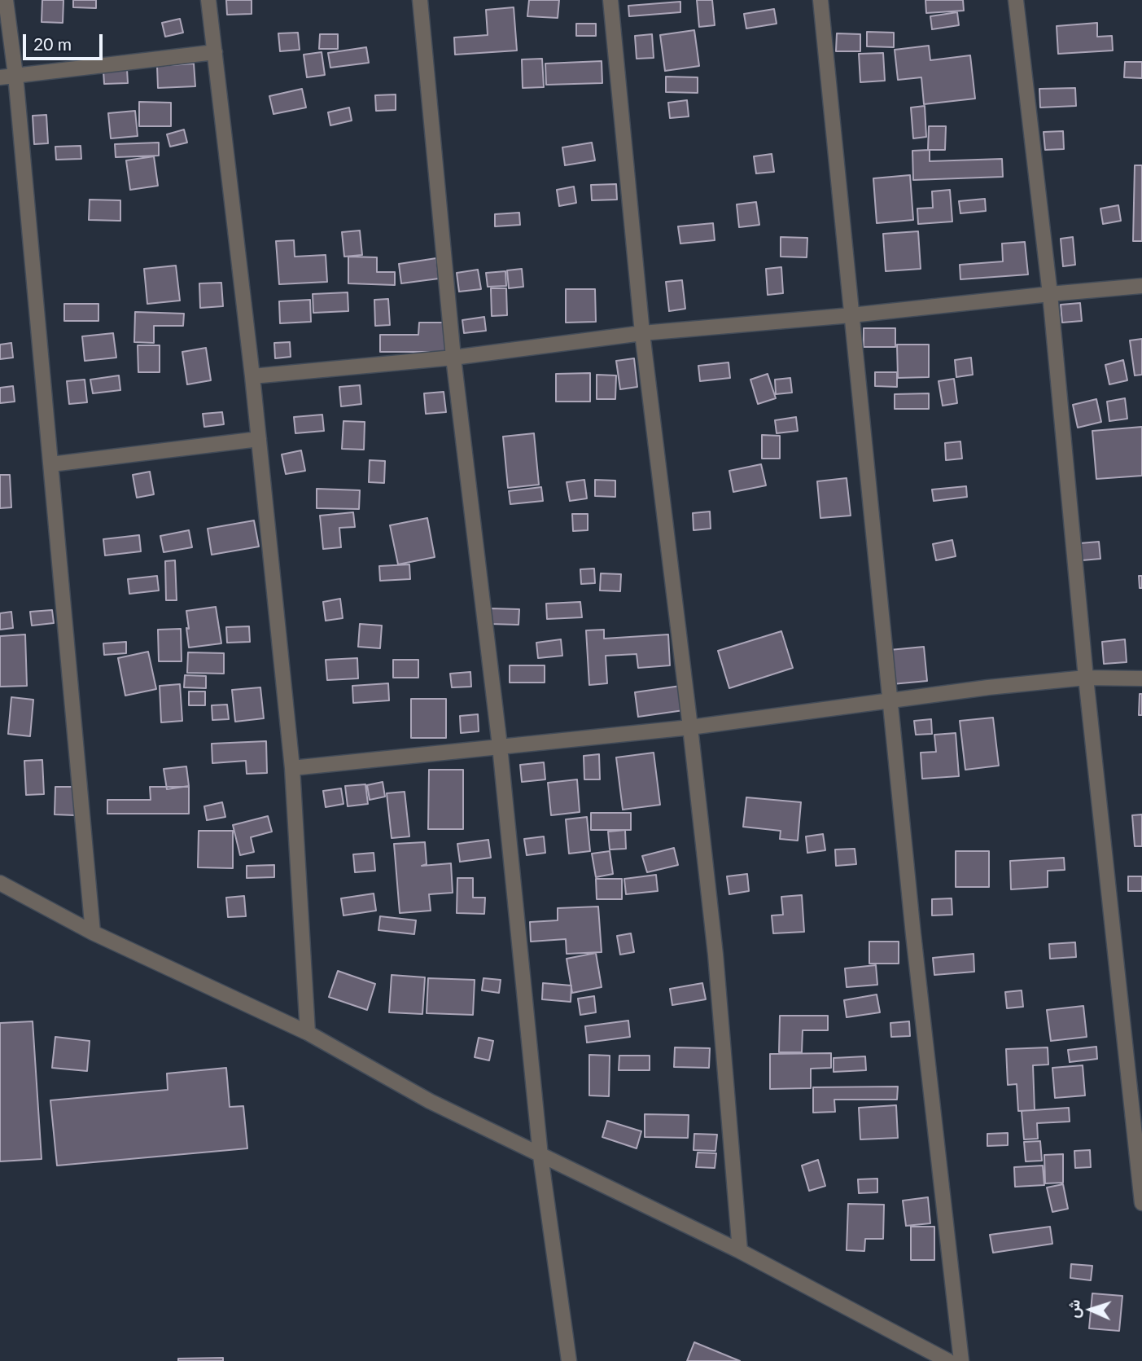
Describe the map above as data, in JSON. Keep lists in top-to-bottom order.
{
  "scale_bar": "20 m",
  "north": "left"
}
